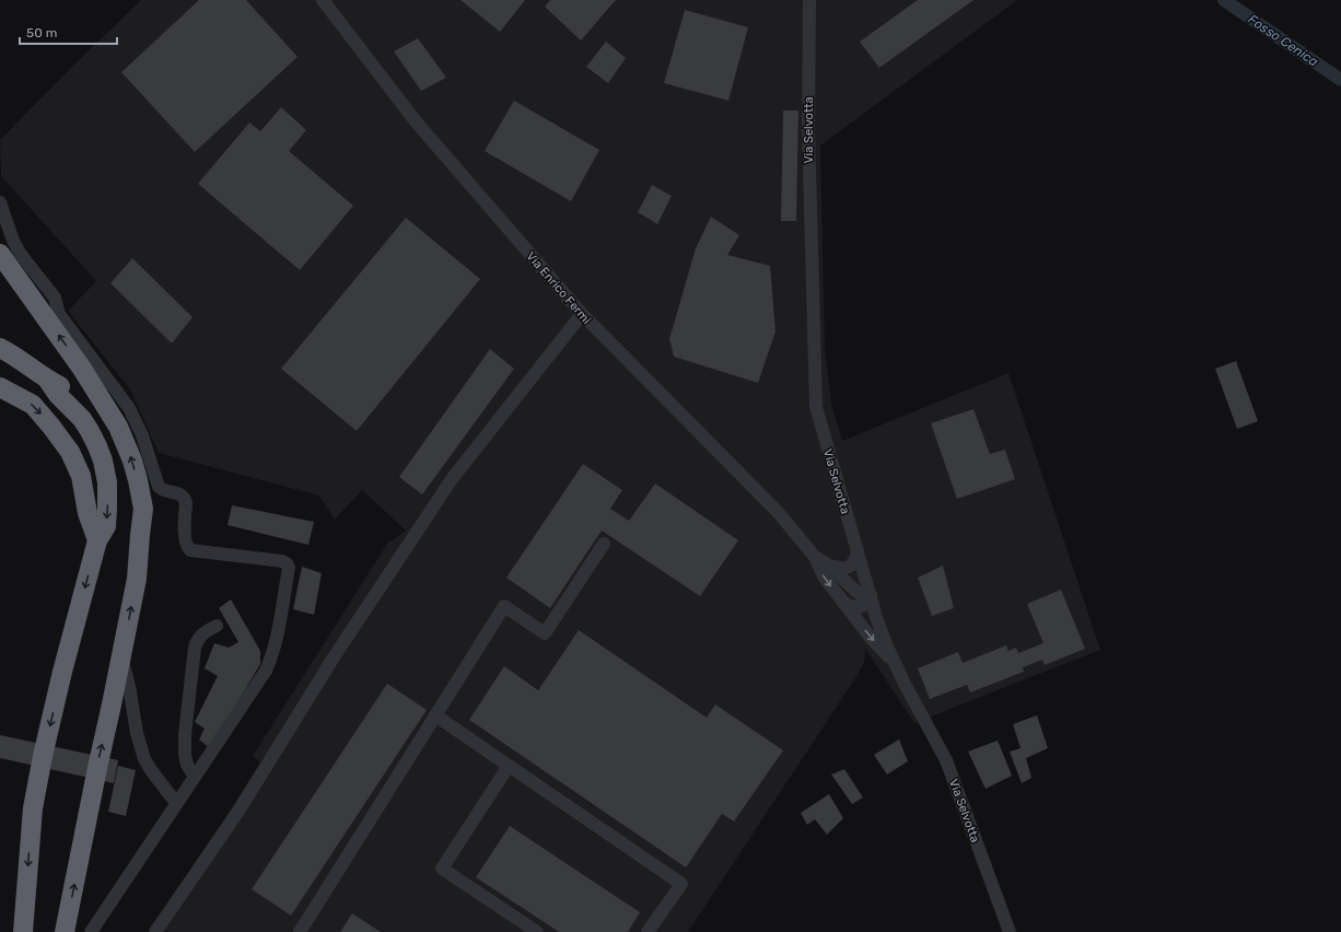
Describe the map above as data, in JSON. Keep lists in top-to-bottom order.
{
  "streets": {
    "street": ["Via Selvotta", "Via Enrico Fermi"]
  },
  "crossings": [
    ["Via Selvotta", "Via Enrico Fermi"]
  ],
  "water": ["Fosso Cenica"],
  "scale_bar": "50 m"
}
